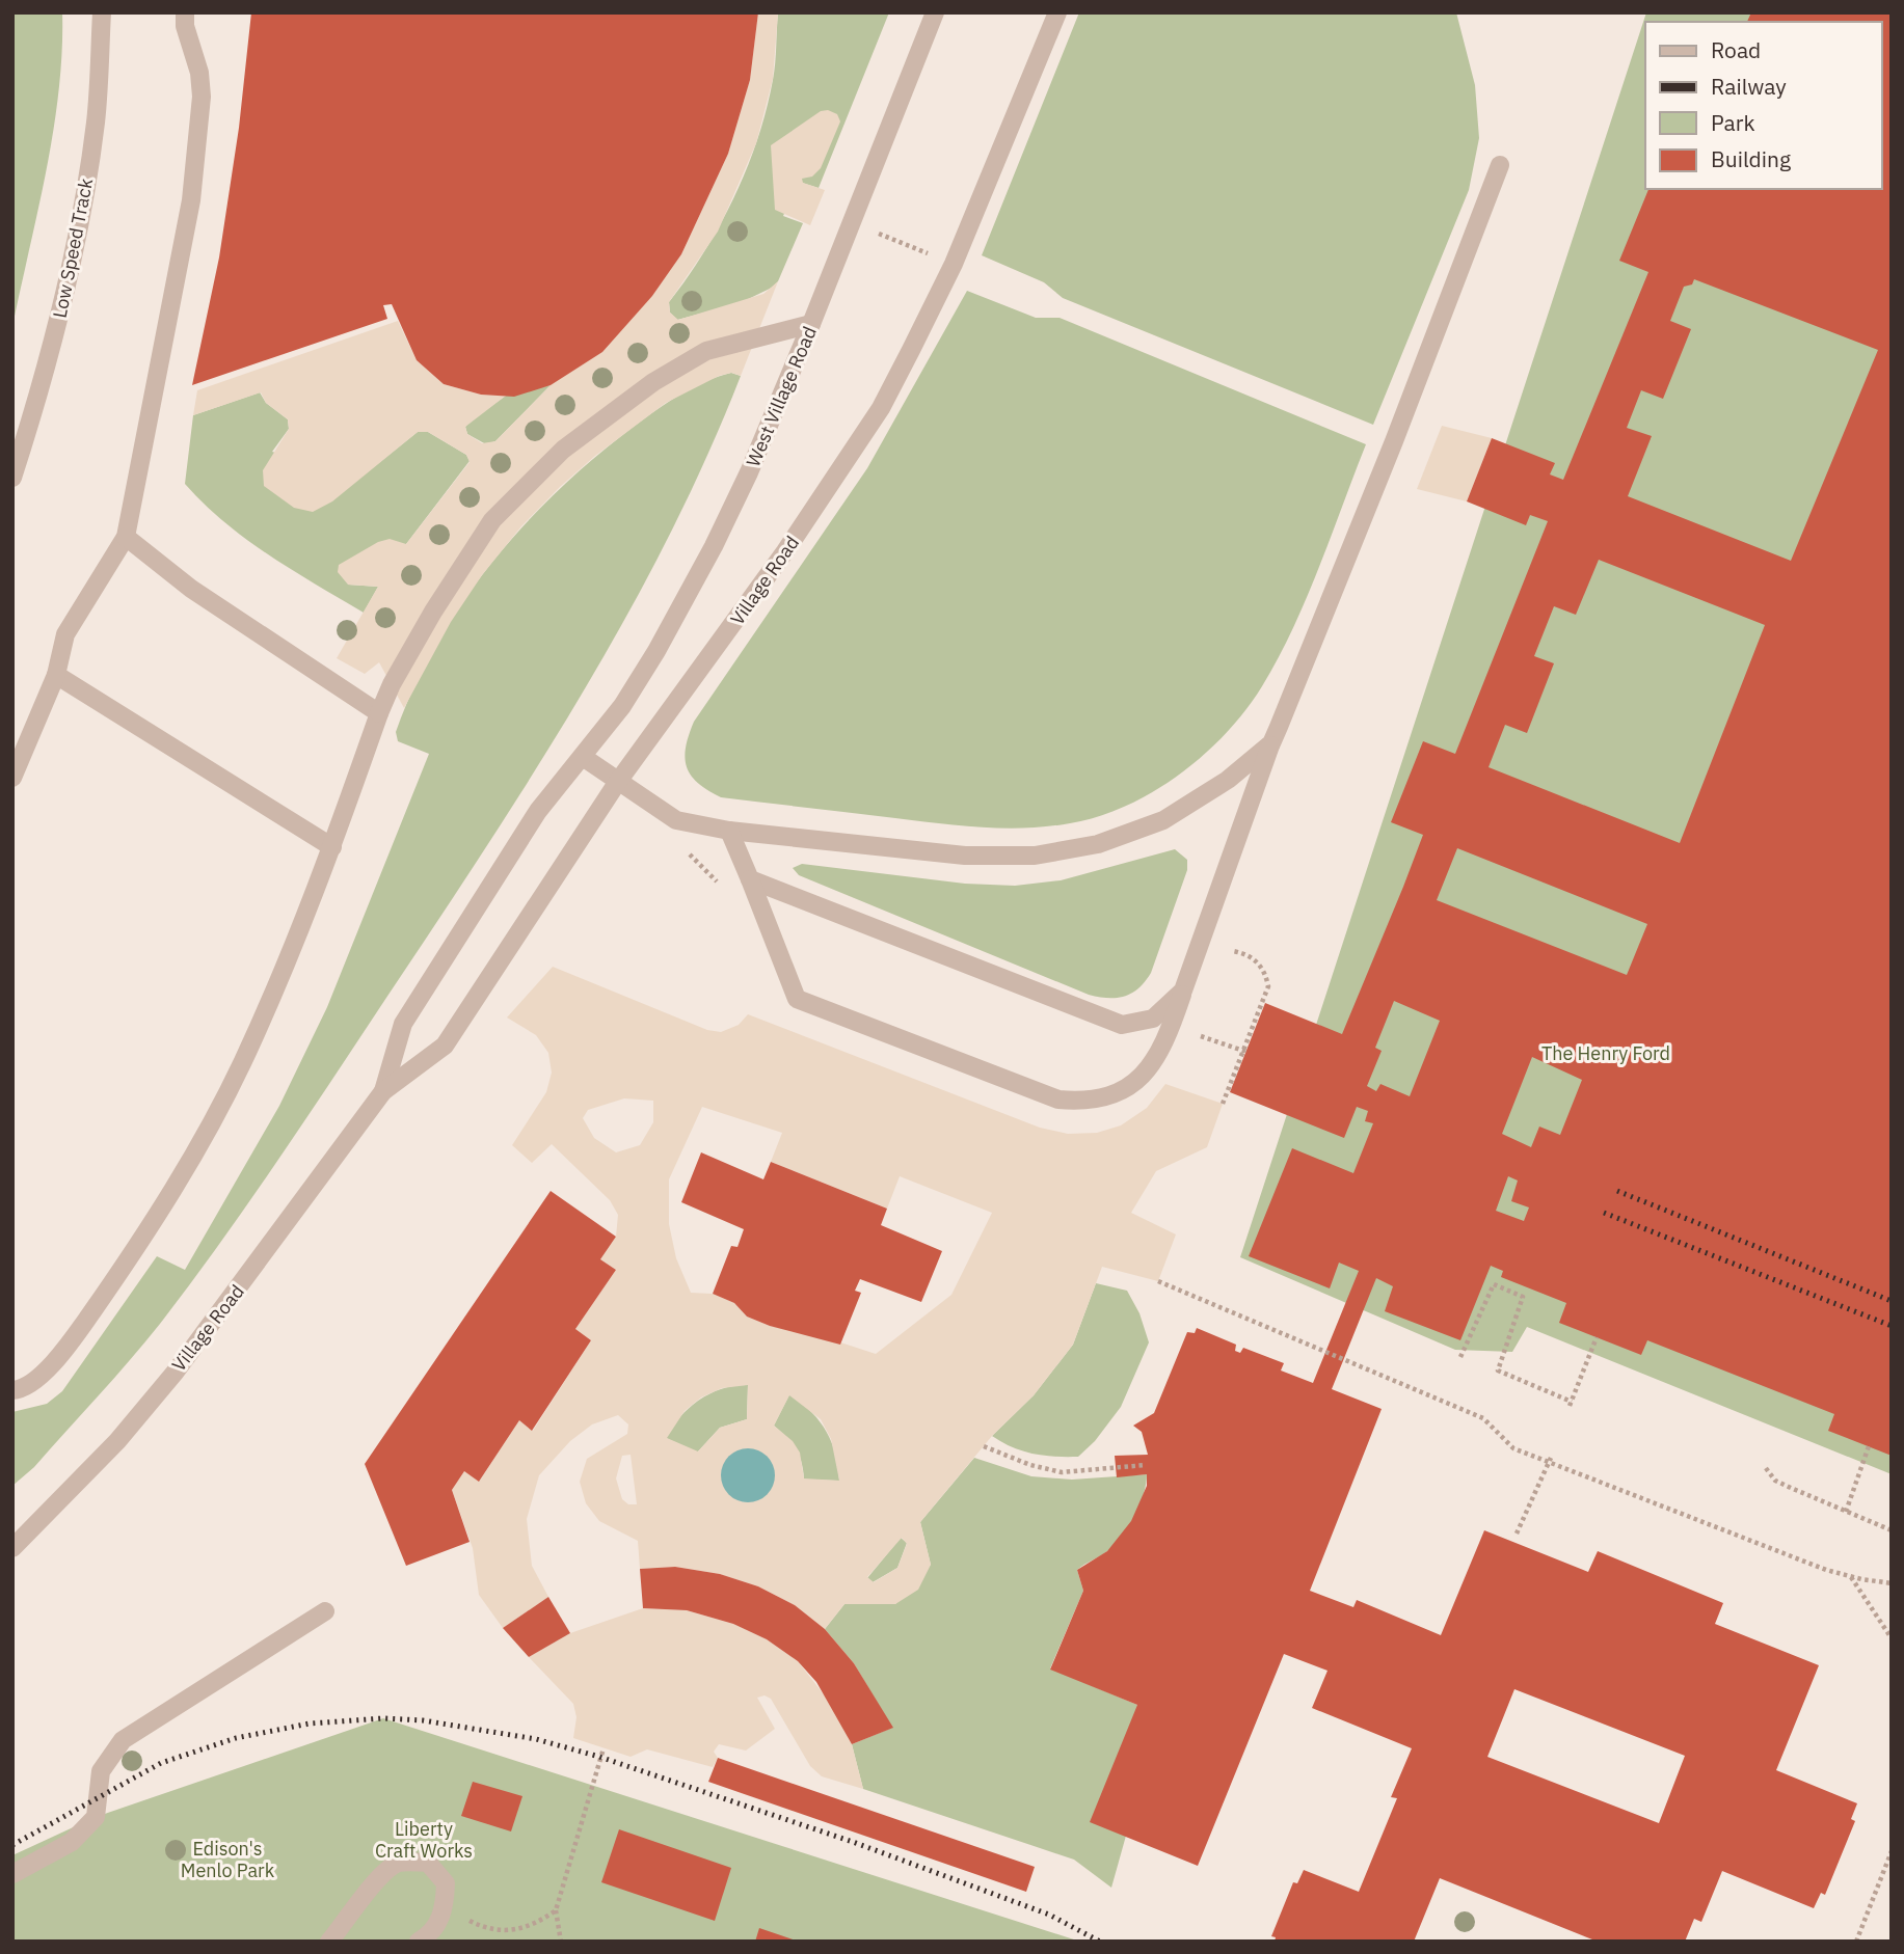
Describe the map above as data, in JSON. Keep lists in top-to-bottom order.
{
  "streets": {
    "street": ["Low Speed Track", "West Village Road", "Village Road"]
  },
  "crossings": [
    ["West Village Road", "Village Road"]
  ],
  "parks": ["The Henry Ford", "Liberty Craft Works", "Edison's Menlo Park"],
  "legend": [
    "Road",
    "Railway",
    "Park",
    "Building"
  ]
}
